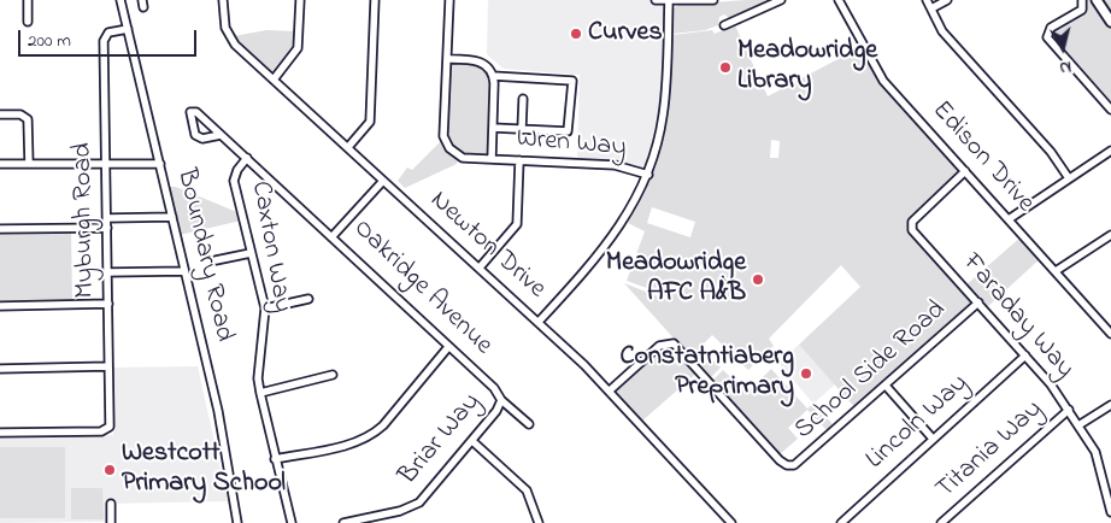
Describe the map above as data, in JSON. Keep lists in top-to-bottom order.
{
  "streets": {
    "street": [
      "Wren Way",
      "Edison Drive",
      "Myburgh Road",
      "Newton Drive",
      "Caxton Way",
      "Boundary Road",
      "Oakridge Avenue",
      "Faraday Way",
      "School Side Road",
      "Lincoln Way",
      "Briar Way",
      "Titania Way"
    ]
  },
  "crossings": [
    ["Edison Drive", "Faraday Way"],
    ["Myburgh Road", "Boundary Road"],
    ["Newton Drive", "Oakridge Avenue"],
    ["Newton Drive", "School Side Road"],
    ["Oakridge Avenue", "Briar Way"],
    ["Faraday Way", "School Side Road"],
    ["Faraday Way", "Lincoln Way"],
    ["Faraday Way", "Titania Way"]
  ],
  "places": [
    "Curves",
    "Meadowridge Library",
    "Meadowridge AFC A&B",
    "Constatntiaberg Preprimary",
    "Westcott Primary School"
  ],
  "scale_bar": "200 m",
  "north": "bottom"
}
